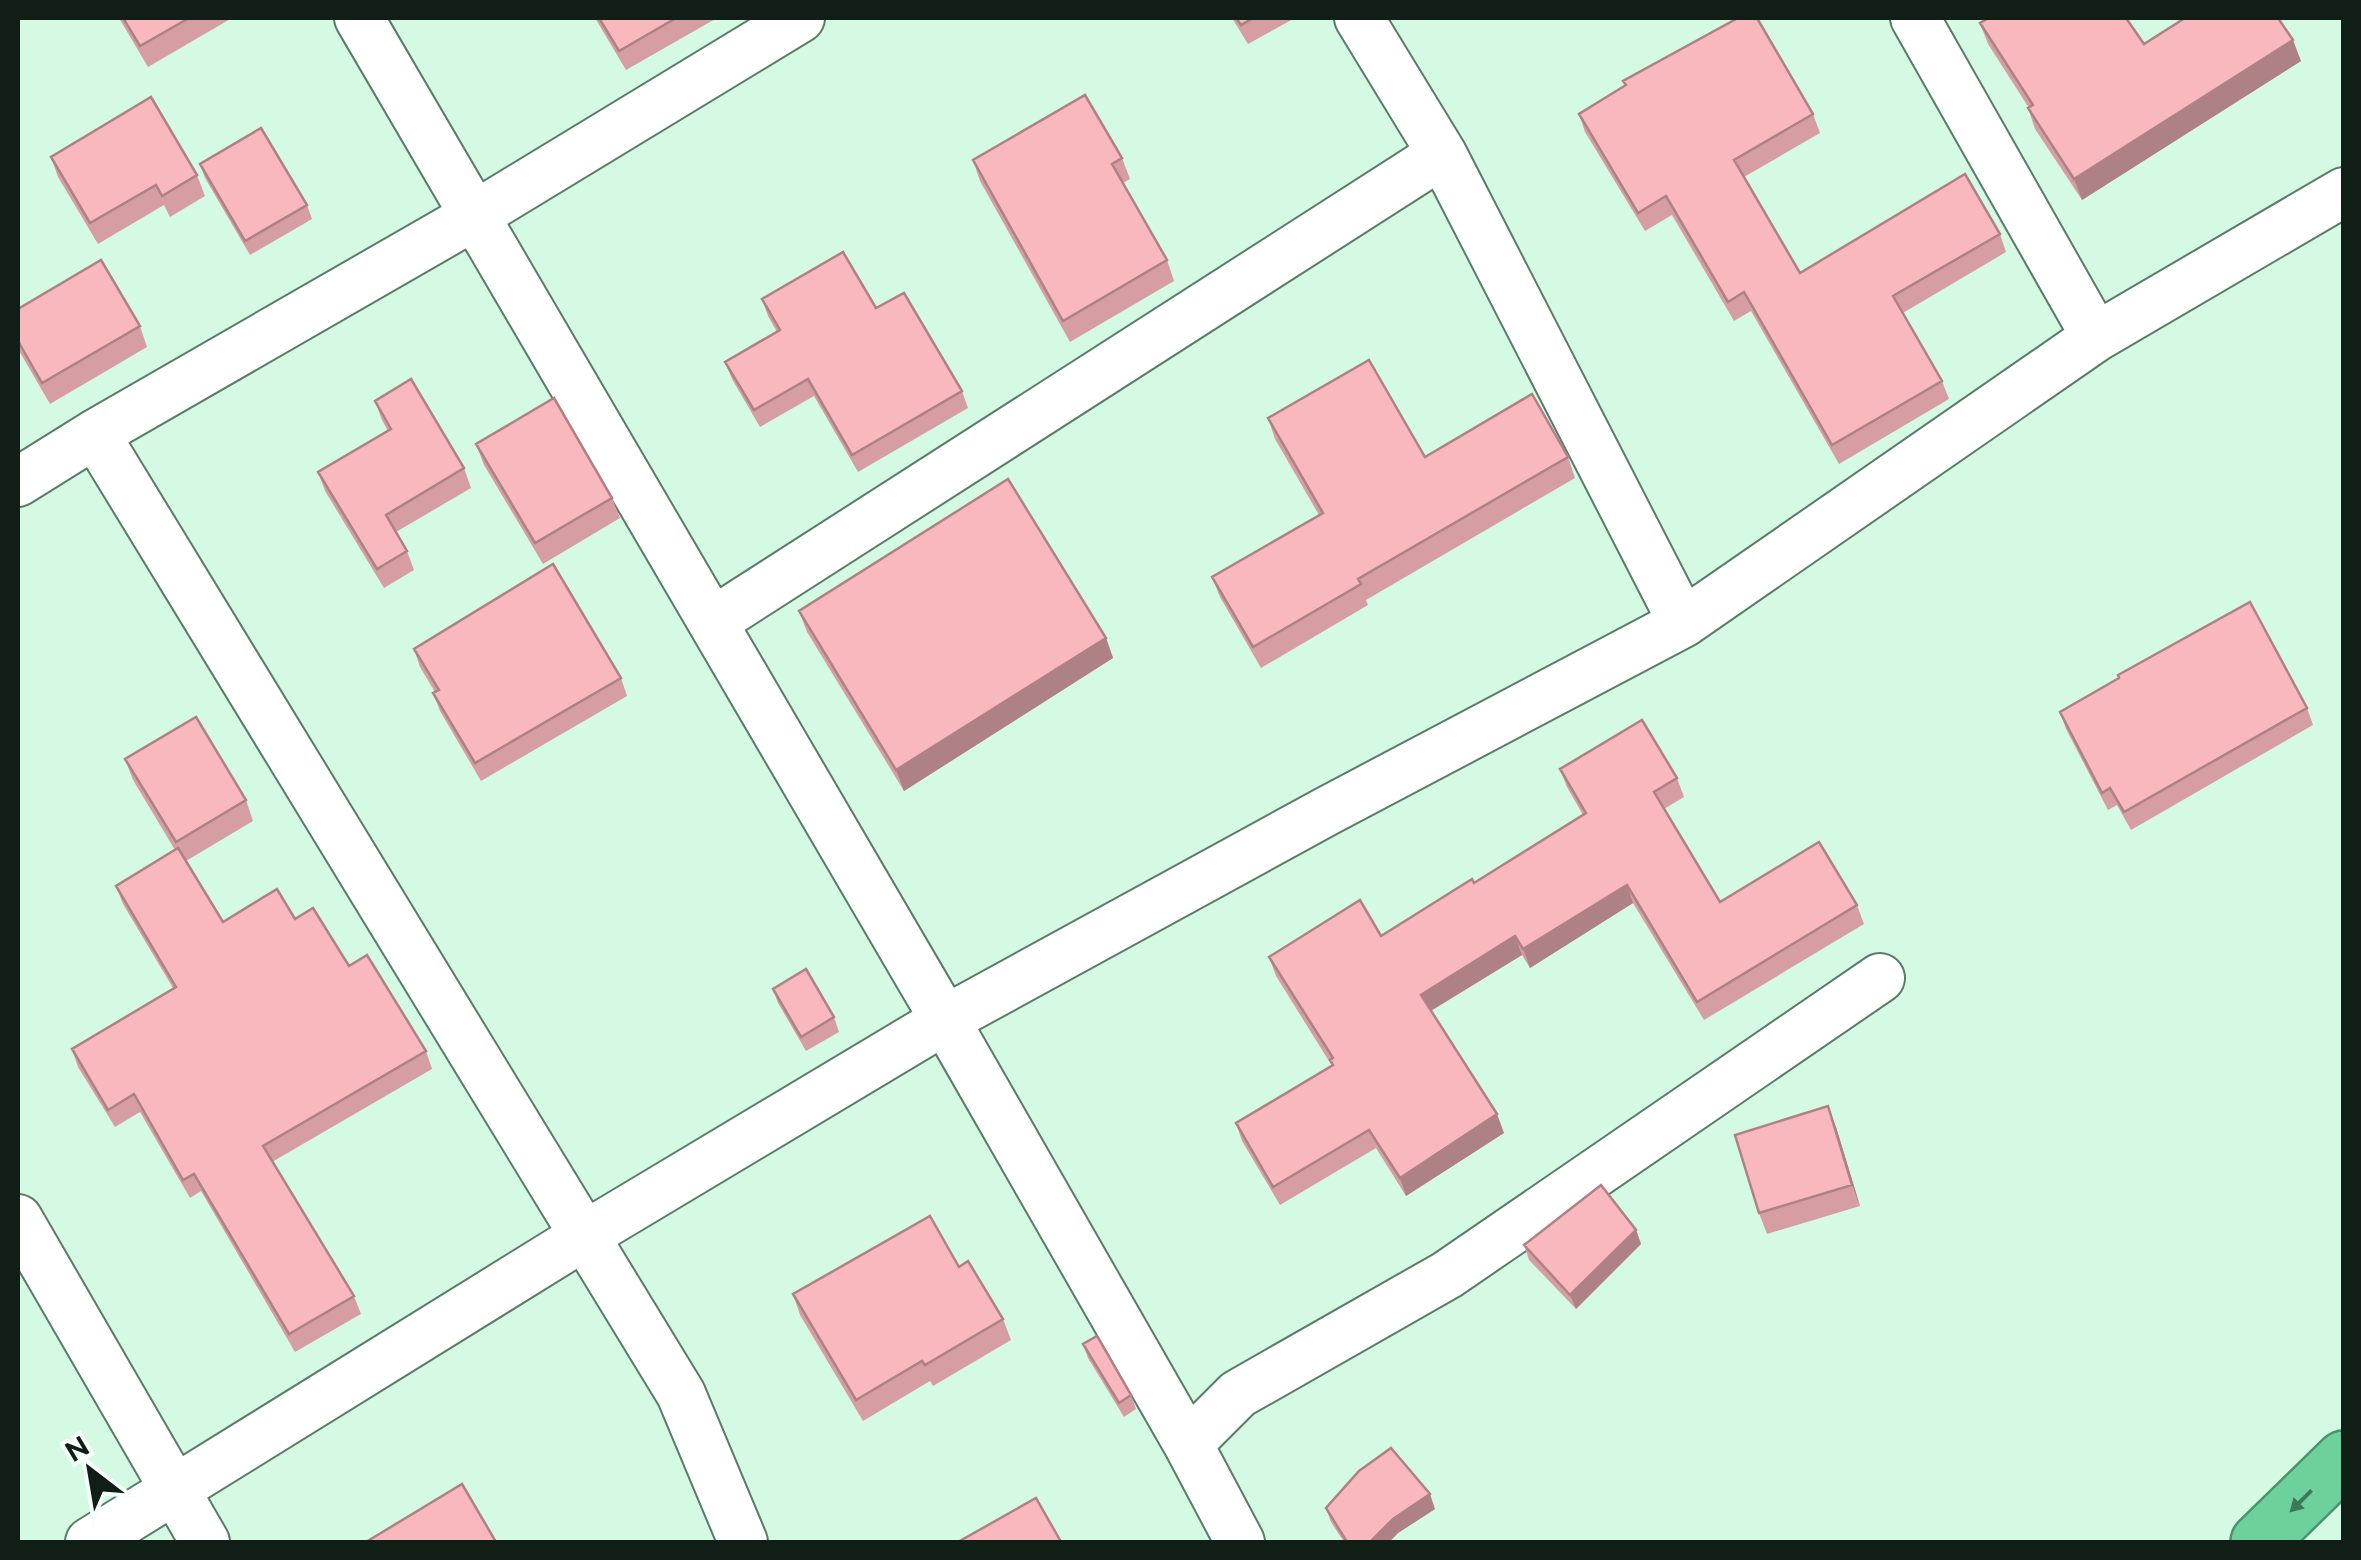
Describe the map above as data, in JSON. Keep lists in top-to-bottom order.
{
  "north": "top left"
}
